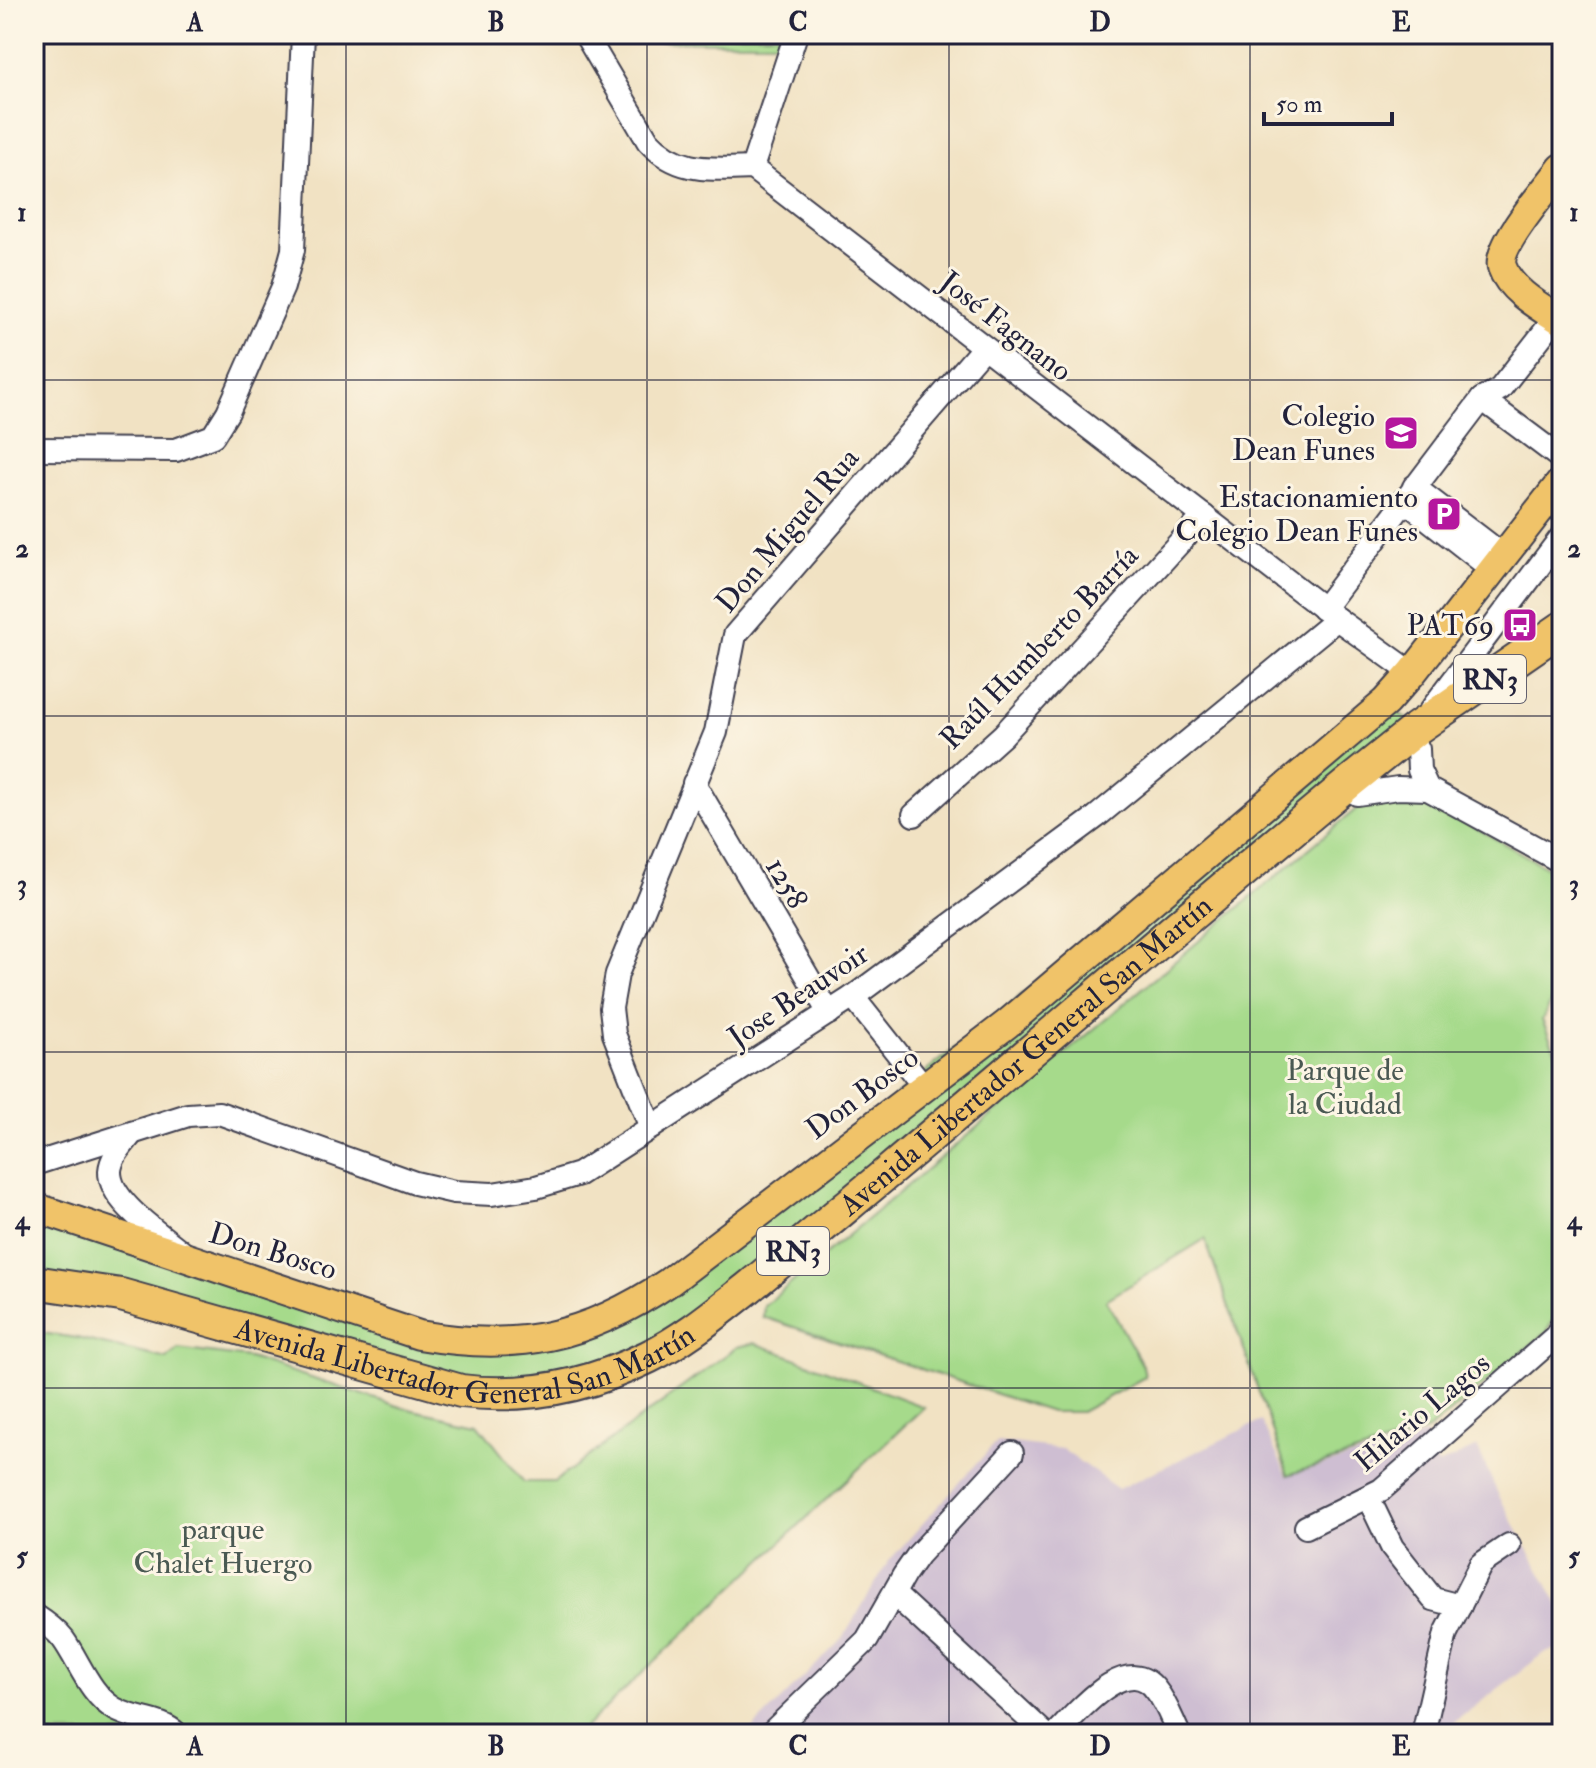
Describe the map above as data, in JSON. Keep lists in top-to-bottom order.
{
  "streets": {
    "highway": ["RN3", "Avenida Libertador General San Martín"],
    "main road": ["Don Bosco"],
    "street": [
      "José Fagnano",
      "Don Miguel Rua",
      "Raúl Humberto Barría",
      "1258",
      "Jose Beauvoir",
      "Hilario Lagos"
    ]
  },
  "crossings": [
    ["José Fagnano", "Don Miguel Rua"],
    ["José Fagnano", "Raúl Humberto Barría"],
    ["José Fagnano", "Jose Beauvoir"],
    ["José Fagnano", "Don Bosco"],
    ["Don Miguel Rua", "1258"],
    ["Don Miguel Rua", "Jose Beauvoir"],
    ["1258", "Jose Beauvoir"]
  ],
  "parks": ["Parque de la Ciudad", "parque Chalet Huergo"],
  "places": {
    "school or university": ["Colegio Dean Funes"],
    "parking": ["Estacionamiento Colegio Dean Funes"],
    "bus stop": ["PAT69"]
  },
  "scale_bar": "50 m",
  "grid": {
    "columns": [
      "A",
      "B",
      "C",
      "D",
      "E"
    ],
    "rows": [
      "1",
      "2",
      "3",
      "4",
      "5"
    ]
  }
}
